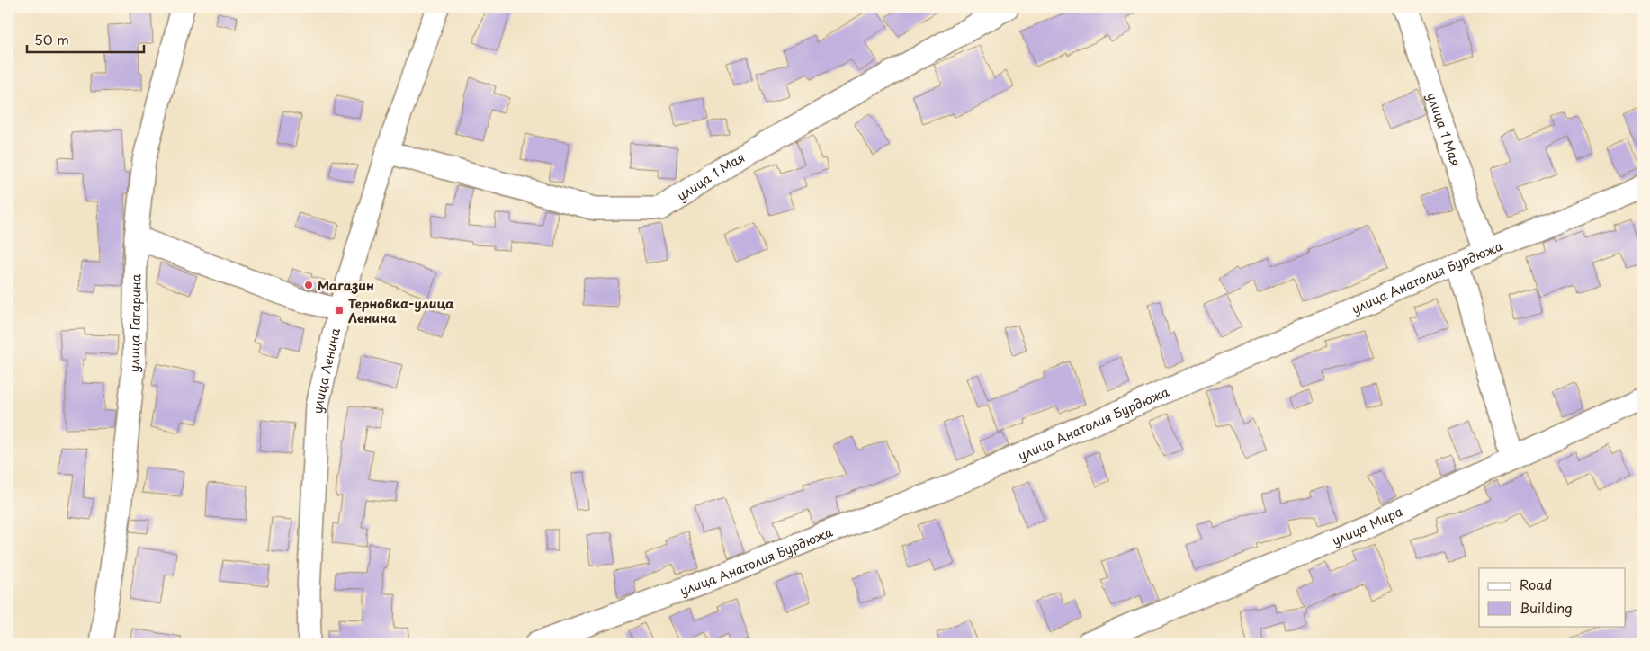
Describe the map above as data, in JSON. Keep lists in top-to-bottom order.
{
  "streets": {
    "street": [
      "улица 1 Мая",
      "улица Анатолия Бурдюжа",
      "улица Гагарина",
      "улица Ленина",
      "улица Мира"
    ]
  },
  "crossings": [
    ["улица 1 Мая", "улица Анатолия Бурдюжа"],
    ["улица 1 Мая", "улица Ленина"]
  ],
  "places": {
    "other": ["Магазин"],
    "transit": ["Терновка-улица Ленина"]
  },
  "legend": ["Road", "Building"],
  "scale_bar": "50 m"
}
